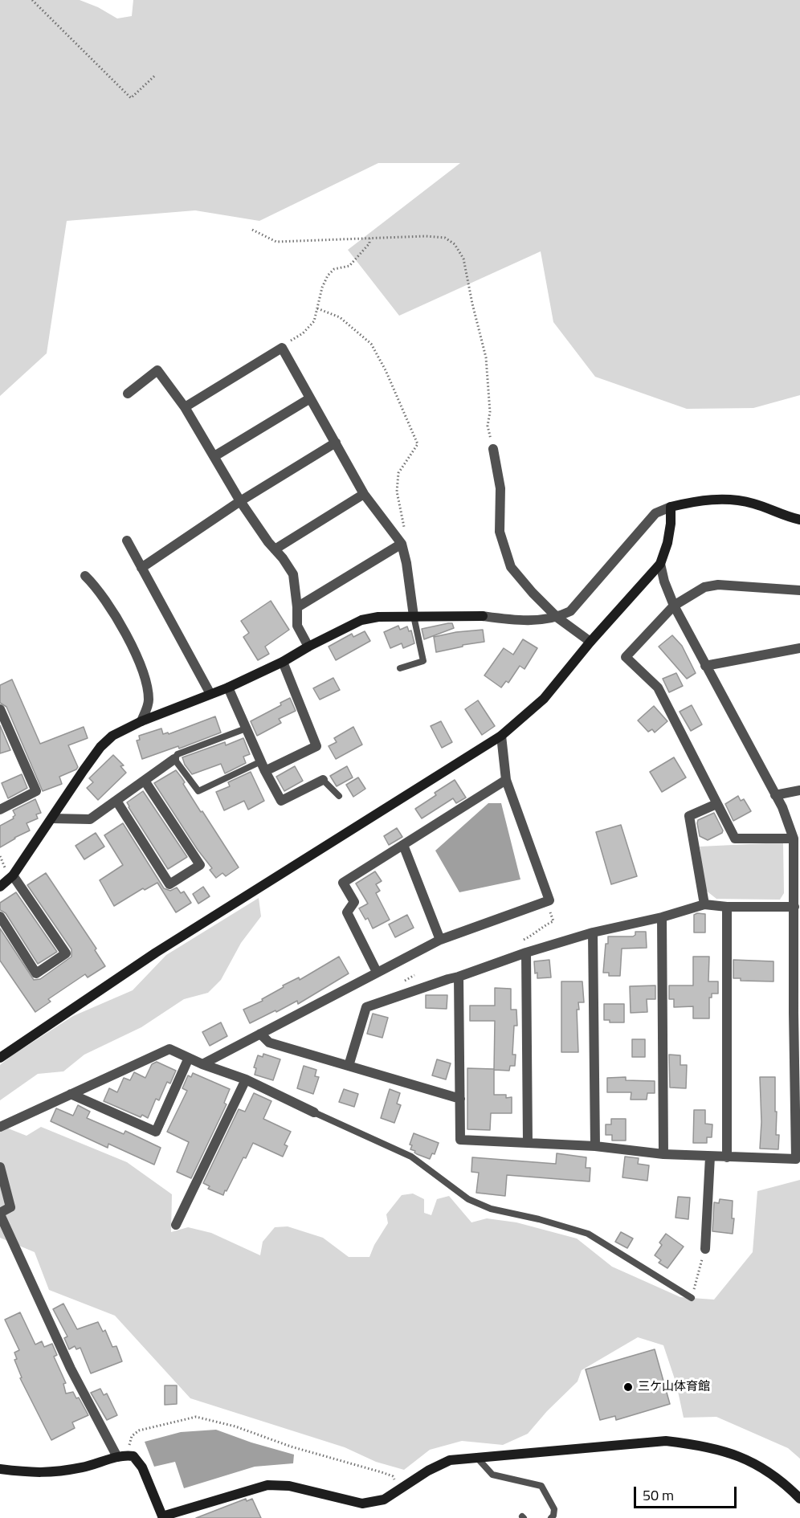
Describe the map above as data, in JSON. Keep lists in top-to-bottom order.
{
  "places": ["三ケ山体育館"],
  "scale_bar": "50 m"
}
